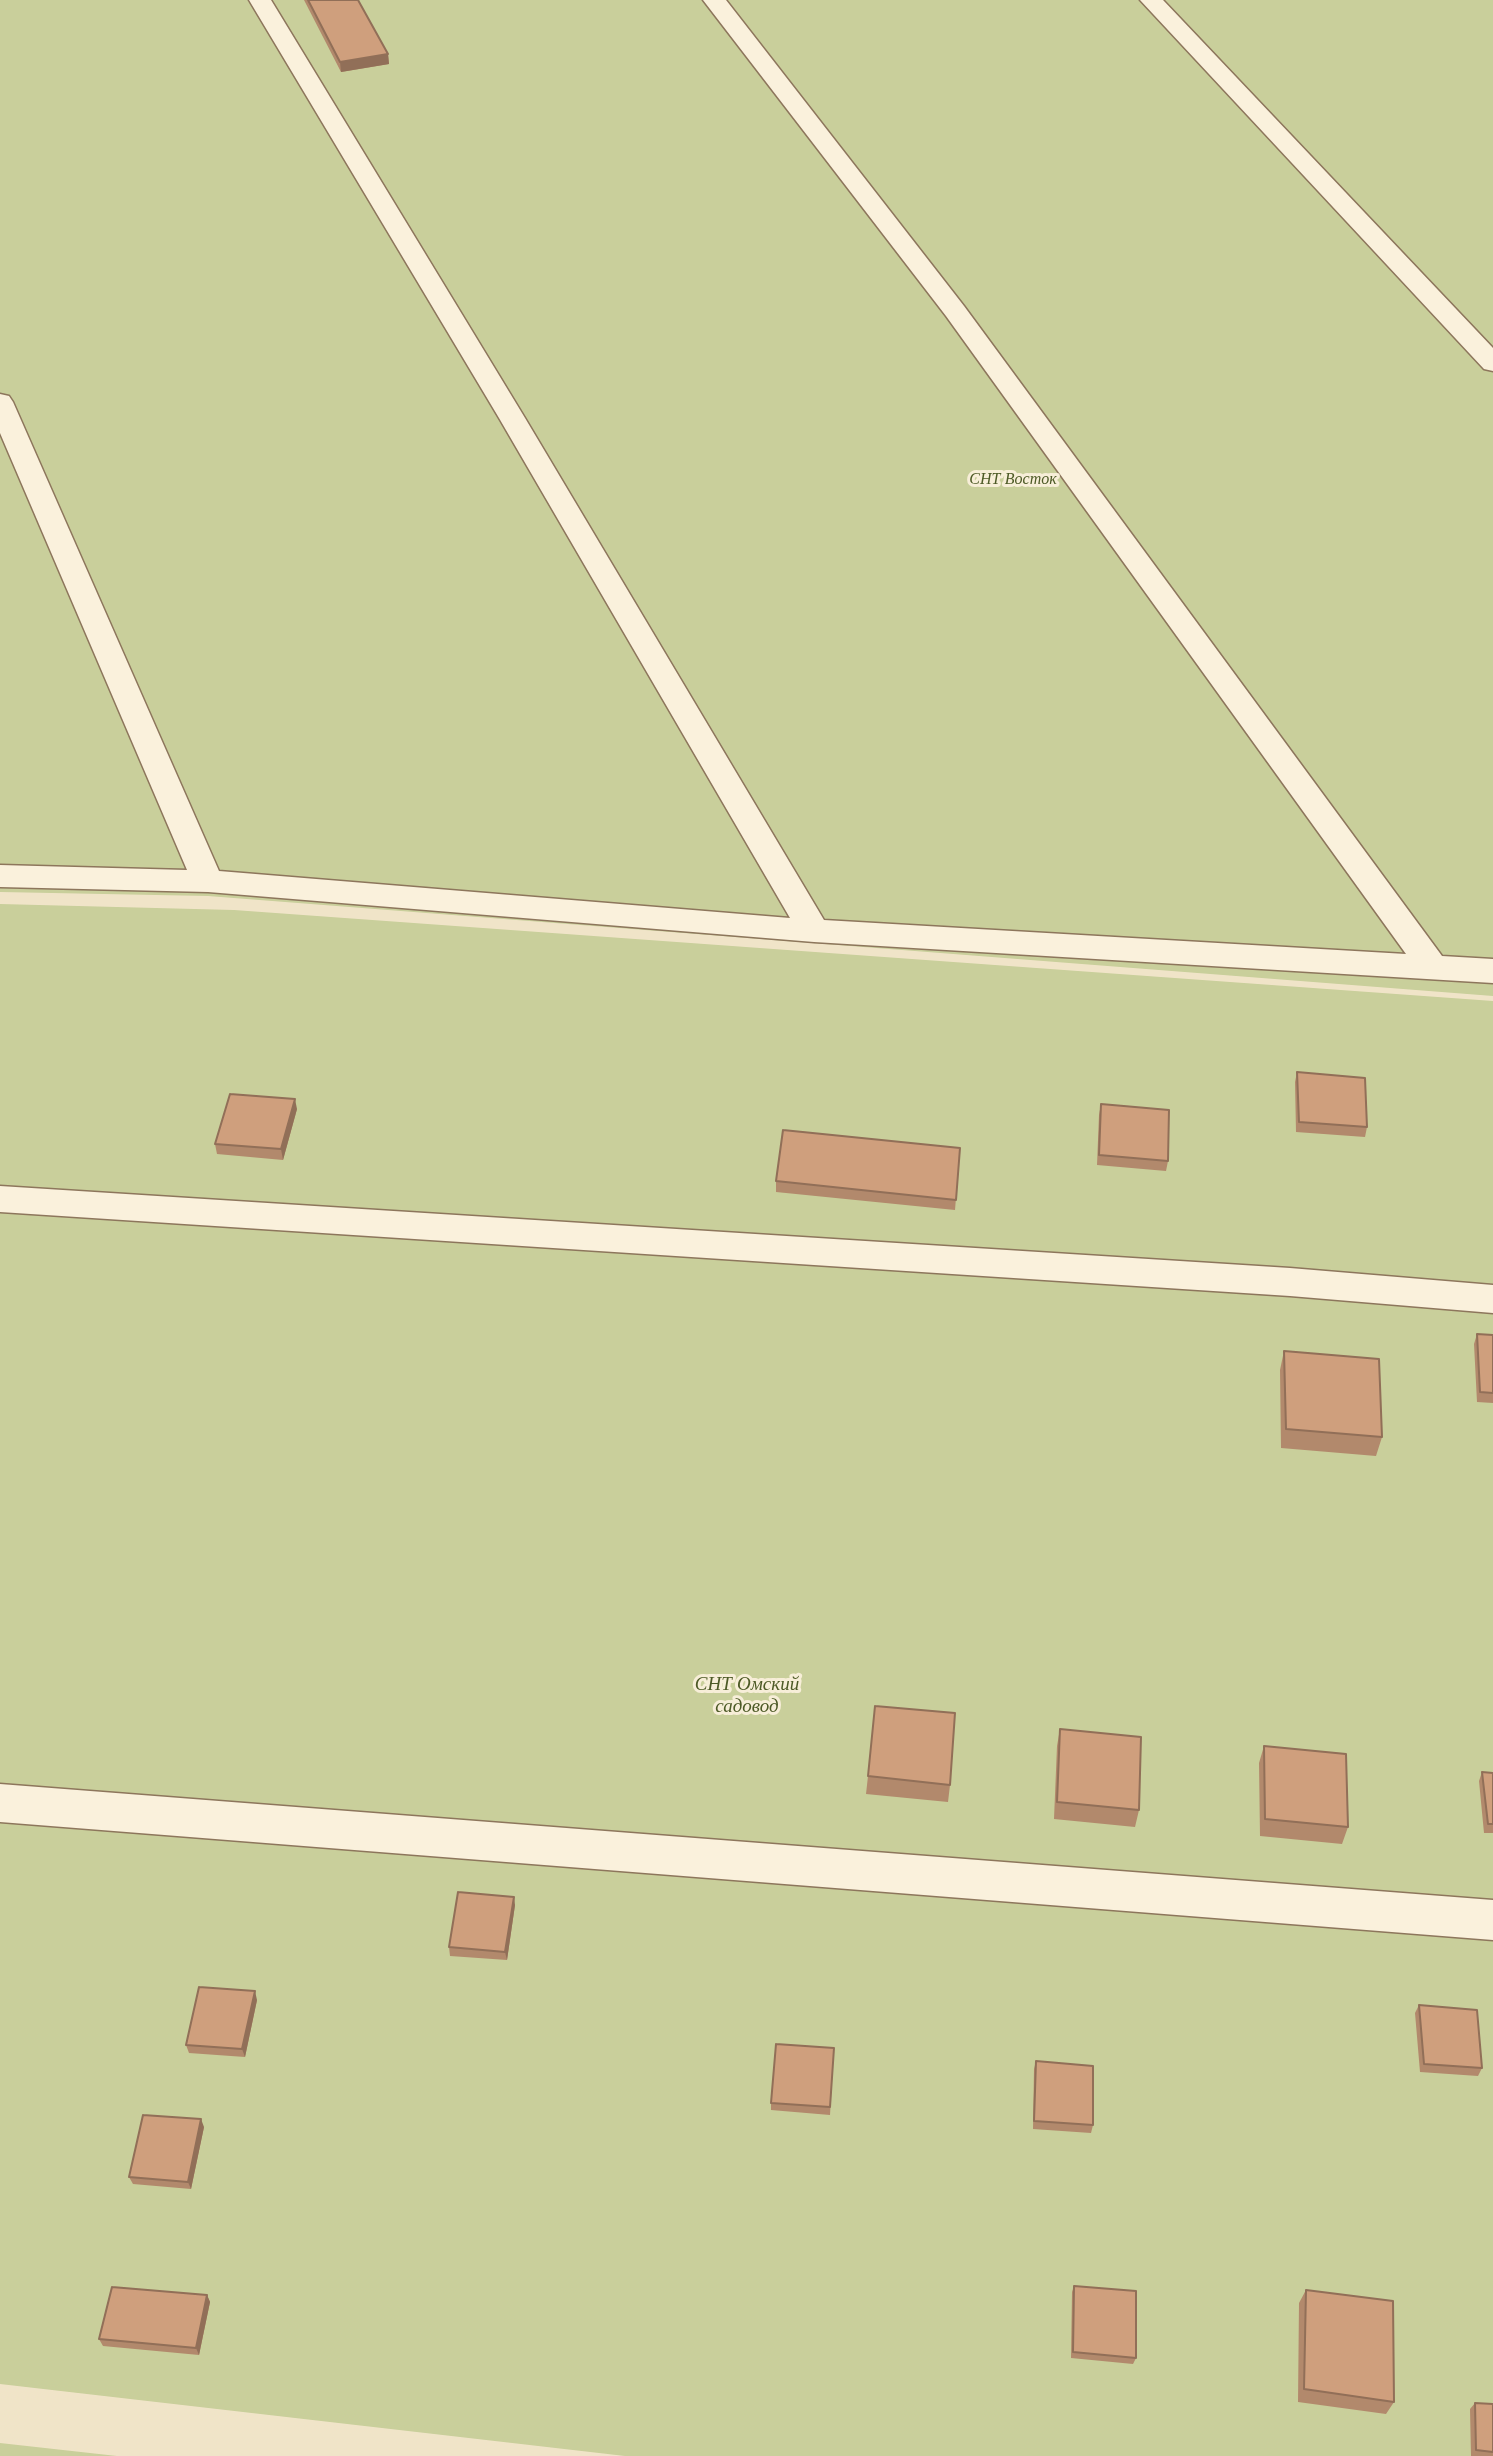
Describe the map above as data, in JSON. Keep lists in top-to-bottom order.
{
  "parks": ["СНТ Восток", "СНТ Омский садовод"]
}
